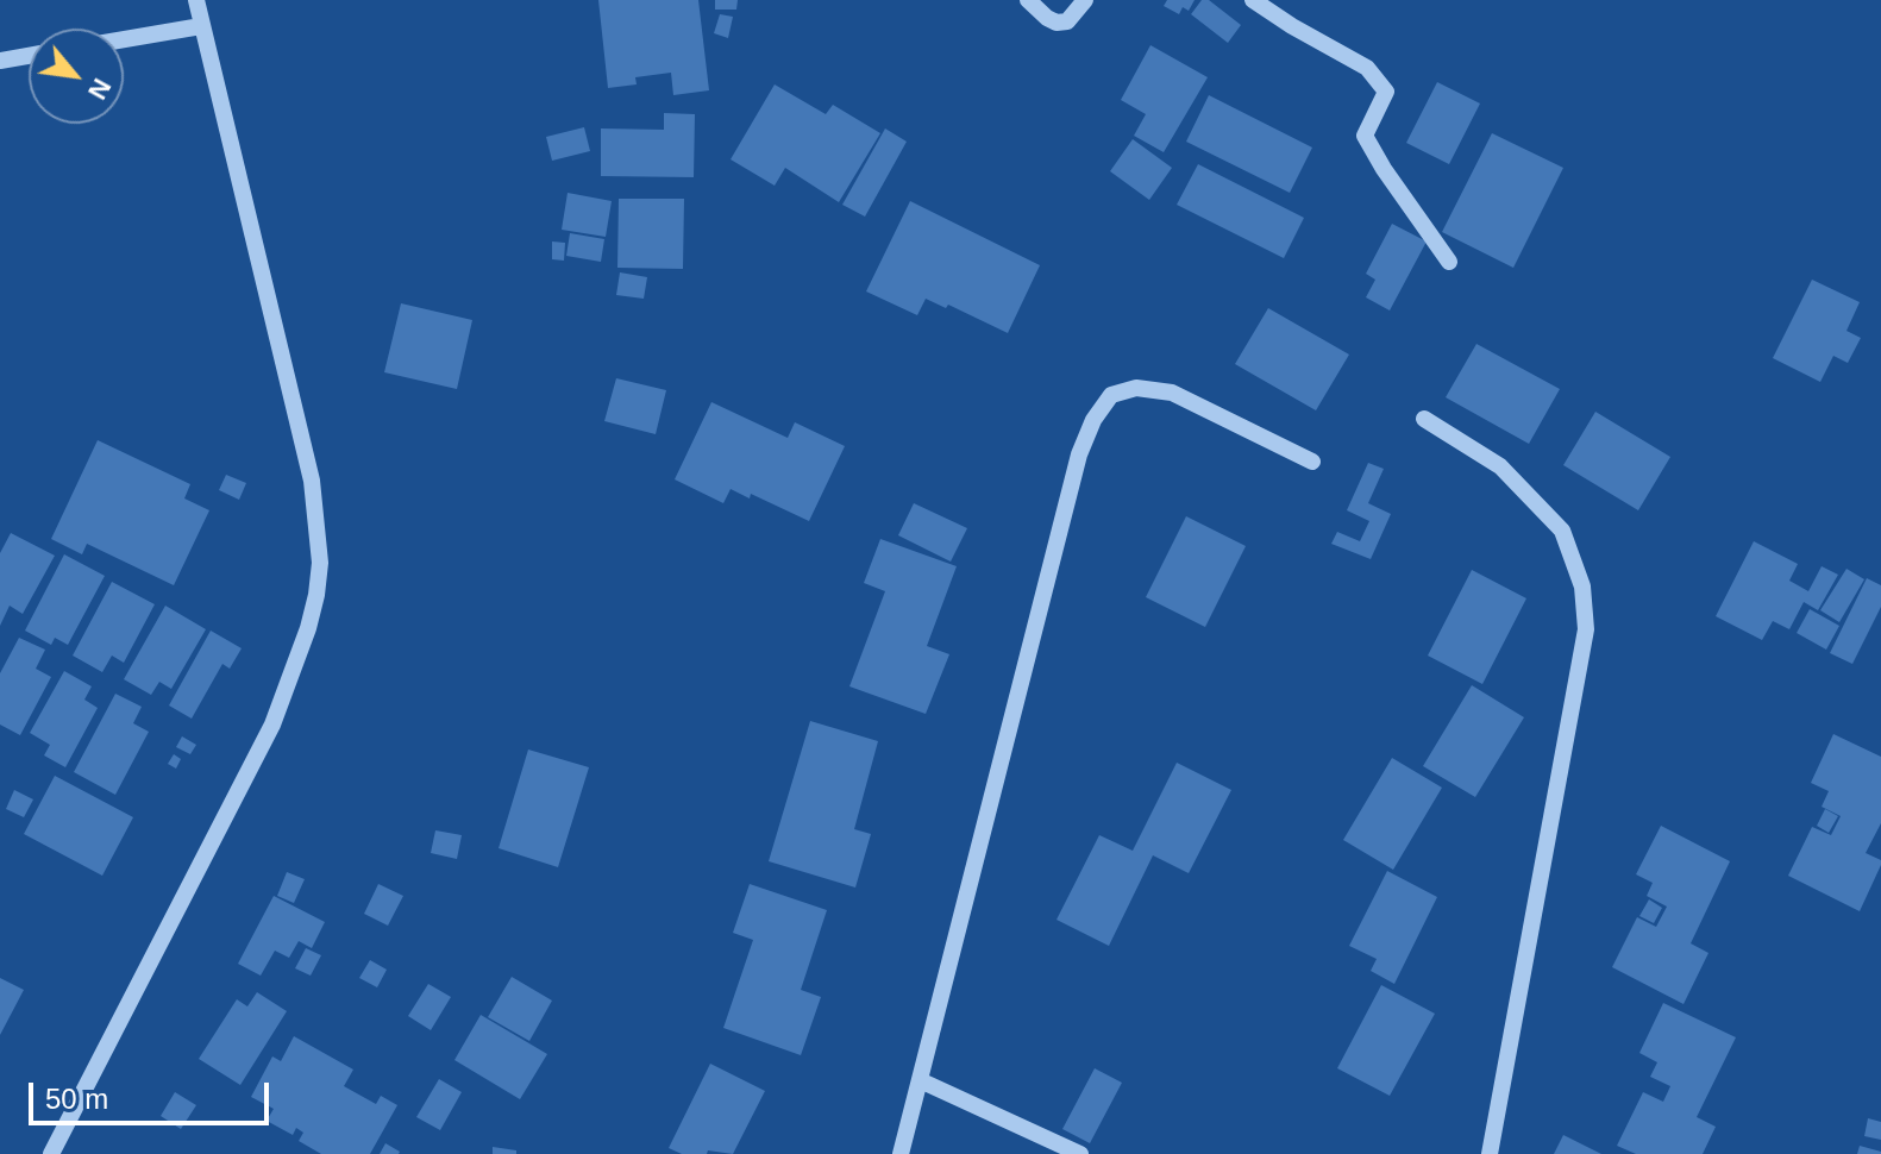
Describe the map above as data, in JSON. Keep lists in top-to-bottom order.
{
  "scale_bar": "50 m",
  "north": "bottom right"
}
